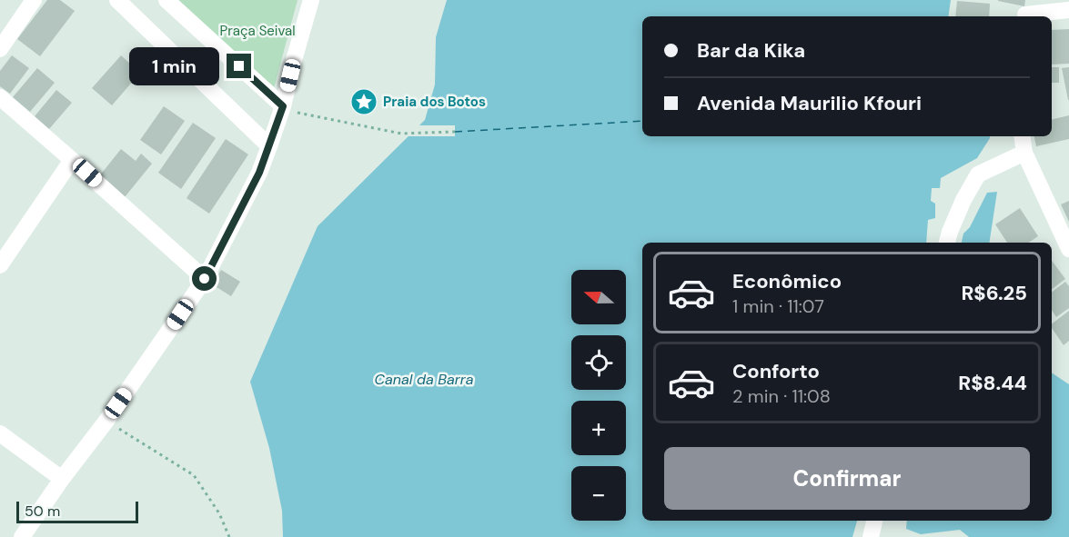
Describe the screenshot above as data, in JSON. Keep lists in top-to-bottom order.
{
  "water": ["Canal da Barra"],
  "parks": ["Praça Seival"],
  "places": {
    "place": ["Praia dos Botos"]
  },
  "scale_bar": "50 m",
  "north": "left",
  "page": {
    "banner": ["Bar da Kika", "Avenida Maurilio Kfouri"],
    "bubble": "1 min",
    "list": [
      {
        "name": "Econômico",
        "note": "1 min · 11:07",
        "value": "R$6.25"
      },
      {
        "name": "Conforto",
        "note": "2 min · 11:08",
        "value": "R$8.44"
      }
    ],
    "map_buttons": ["+", "−"],
    "buttons": "Confirmar",
    "scale": "50 m"
  }
}
